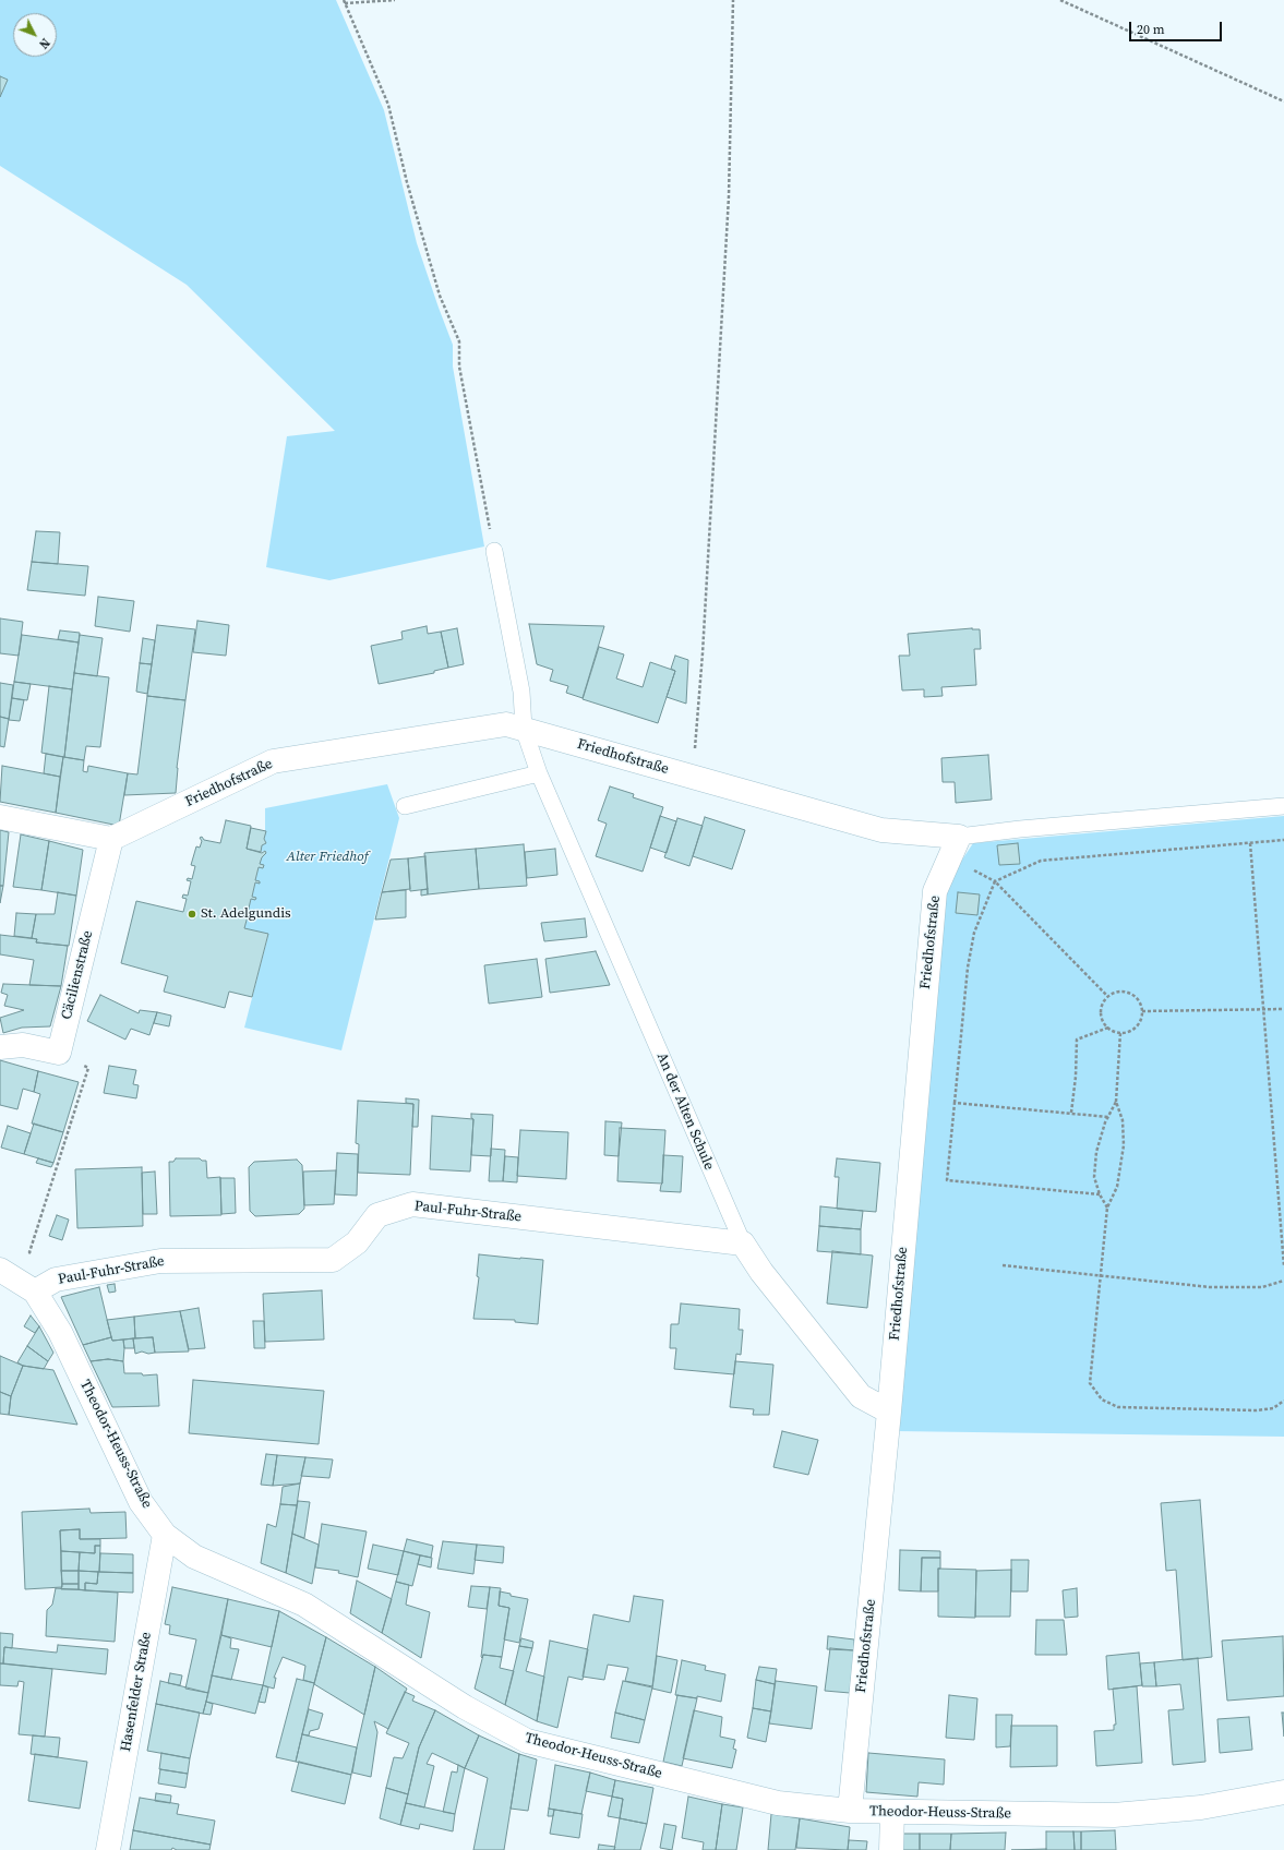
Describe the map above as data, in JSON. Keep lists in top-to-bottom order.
{
  "streets": {
    "street": [
      "Friedhofstraße",
      "Cäcilienstraße",
      "An der Alten Schule",
      "Paul-Fuhr-Straße",
      "Theodor-Heuss-Straße",
      "Hasenfelder Straße"
    ]
  },
  "crossings": [
    ["Friedhofstraße", "Cäcilienstraße"],
    ["Friedhofstraße", "An der Alten Schule"],
    ["Friedhofstraße", "Theodor-Heuss-Straße"],
    ["An der Alten Schule", "Paul-Fuhr-Straße"],
    ["Paul-Fuhr-Straße", "Theodor-Heuss-Straße"],
    ["Theodor-Heuss-Straße", "Hasenfelder Straße"]
  ],
  "parks": ["Alter Friedhof"],
  "places": ["St. Adelgundis"],
  "scale_bar": "20 m",
  "north": "bottom right"
}
